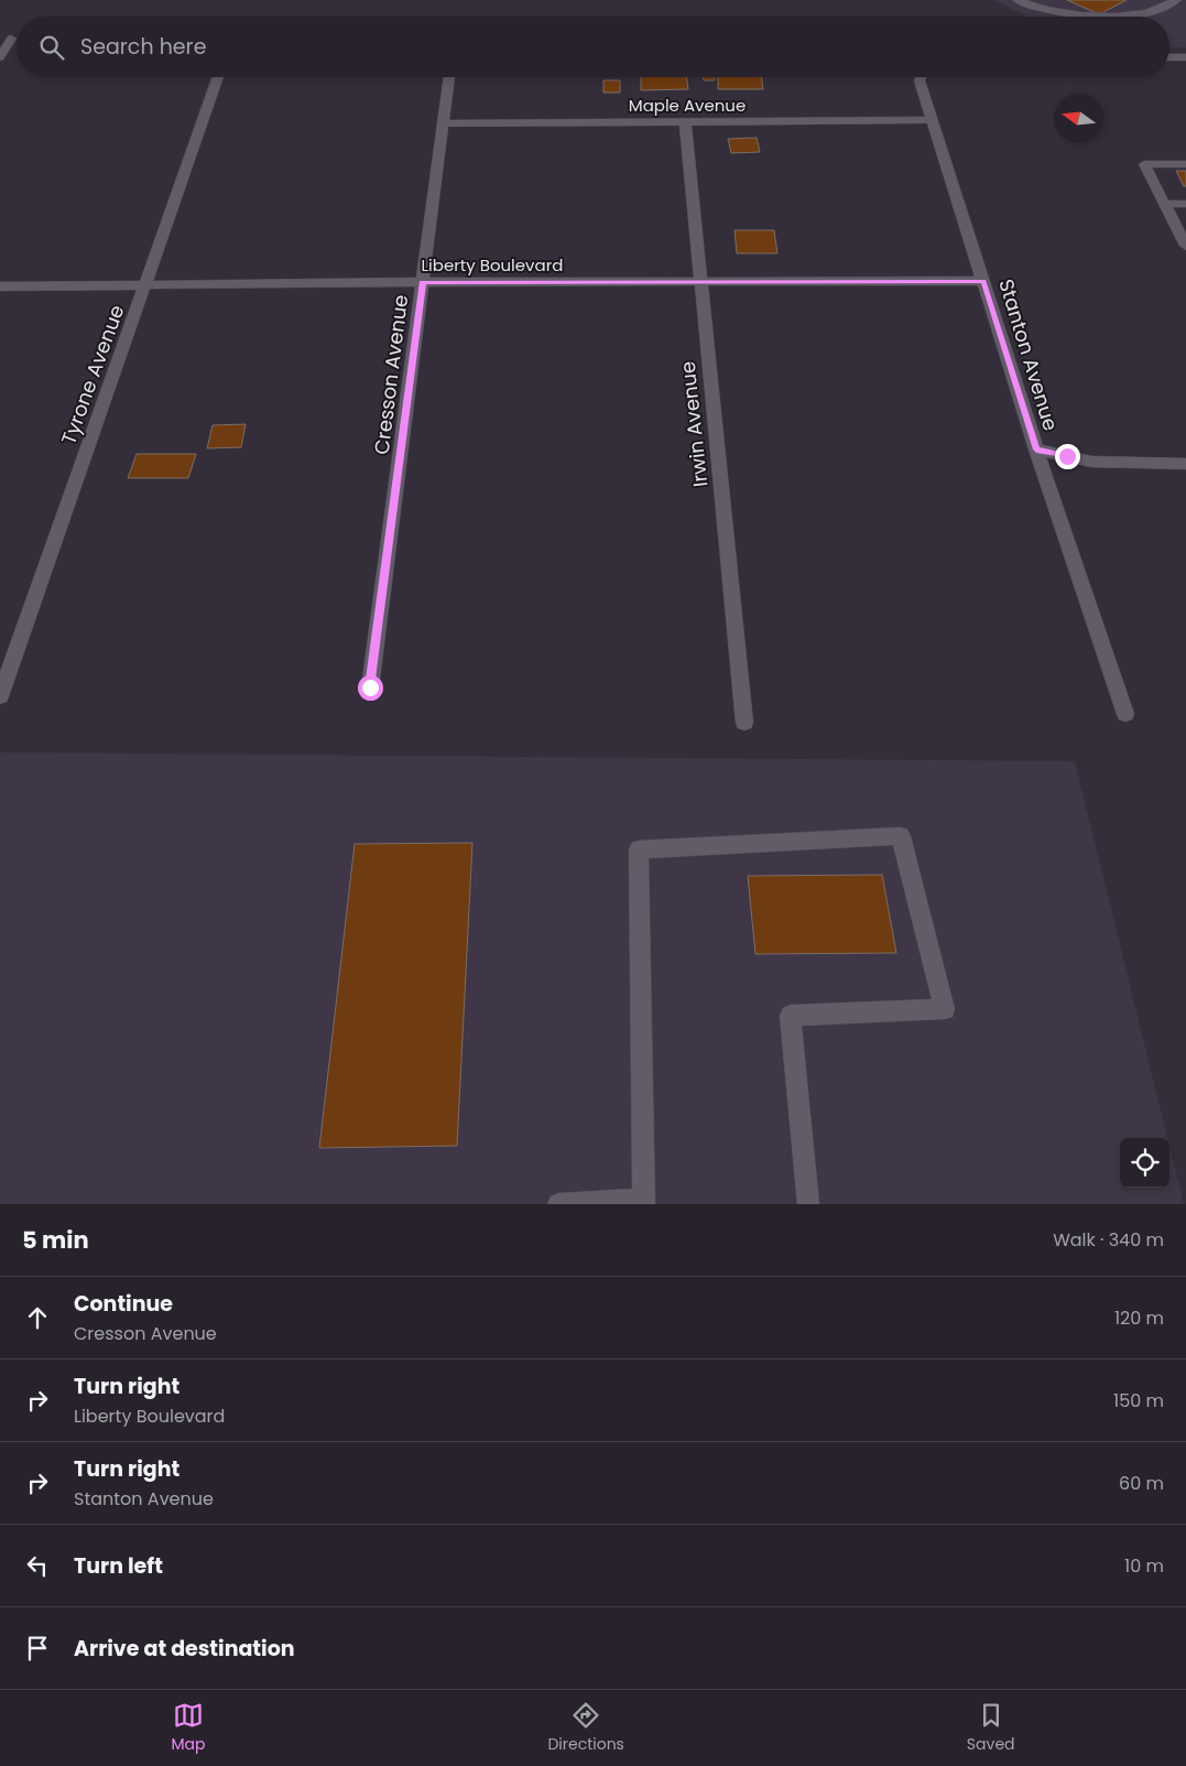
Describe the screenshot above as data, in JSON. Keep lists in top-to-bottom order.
{
  "streets": {
    "street": [
      "Maple Avenue",
      "Liberty Boulevard",
      "Stanton Avenue",
      "Tyrone Avenue",
      "Cresson Avenue",
      "Irwin Avenue"
    ]
  },
  "crossings": [
    ["Maple Avenue", "Stanton Avenue"],
    ["Maple Avenue", "Cresson Avenue"],
    ["Maple Avenue", "Irwin Avenue"],
    ["Liberty Boulevard", "Stanton Avenue"],
    ["Liberty Boulevard", "Tyrone Avenue"],
    ["Liberty Boulevard", "Cresson Avenue"],
    ["Liberty Boulevard", "Irwin Avenue"]
  ],
  "north": "left",
  "page": {
    "search": "Search here",
    "heading": ["5 min", "Walk · 340 m"],
    "list": [
      ["Continue", "Cresson Avenue", "120 m"],
      ["Turn right", "Liberty Boulevard", "150 m"],
      ["Turn right", "Stanton Avenue", "60 m"],
      ["Turn left", "10 m"],
      "Arrive at destination"
    ],
    "nav": ["Map", "Directions", "Saved"]
  }
}
